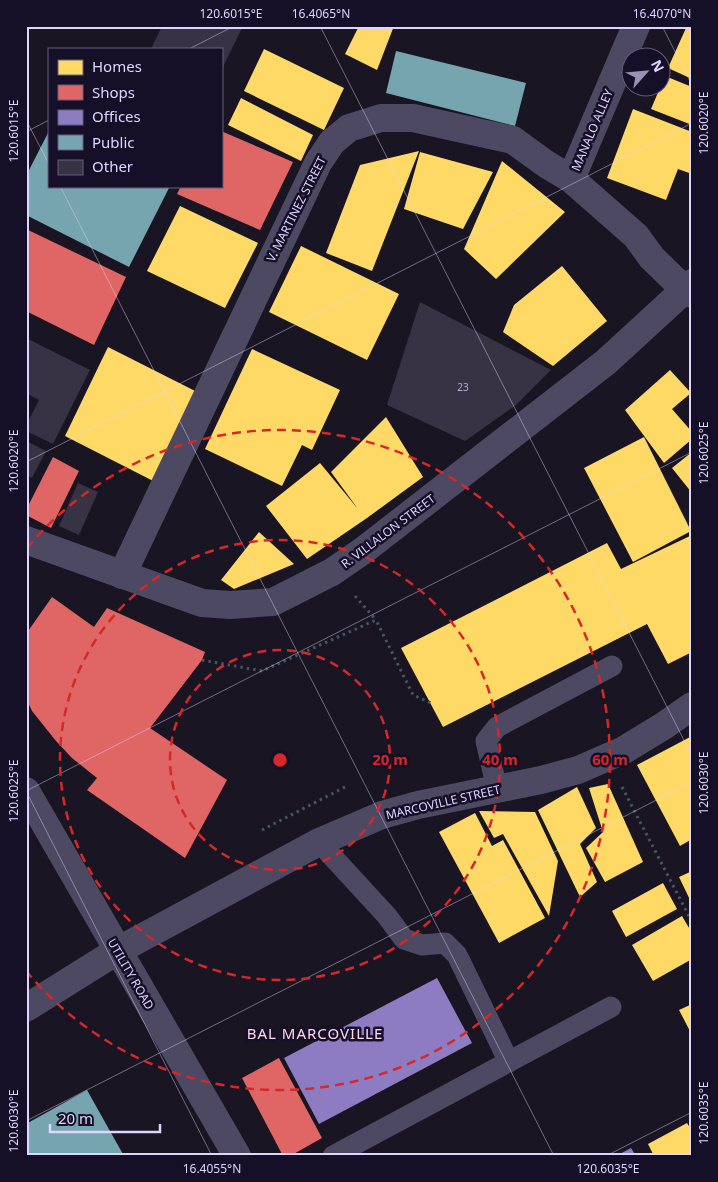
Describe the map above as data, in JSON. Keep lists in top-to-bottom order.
{
  "streets": {
    "street": [
      "MANALO ALLEY",
      "V. MARTINEZ STREET",
      "R. VILLALON STREET",
      "MARCOVILLE STREET",
      "UTILITY ROAD"
    ]
  },
  "crossings": [
    ["MANALO ALLEY", "V. MARTINEZ STREET"],
    ["V. MARTINEZ STREET", "R. VILLALON STREET"],
    ["MARCOVILLE STREET", "UTILITY ROAD"]
  ],
  "districts": ["BAL MARCOVILLE"],
  "house_numbers": ["23"],
  "legend": [
    "Homes",
    "Shops",
    "Offices",
    "Public",
    "Other"
  ],
  "scale_bar": "20 m",
  "north": "top right",
  "coordinates": [
    "120.6015°E",
    "16.4065°N",
    "16.4070°N",
    "120.6020°E",
    "120.6025°E",
    "120.6030°E",
    "120.6035°E",
    "16.4055°N"
  ],
  "rings": ["20 m", "40 m", "60 m"]
}
